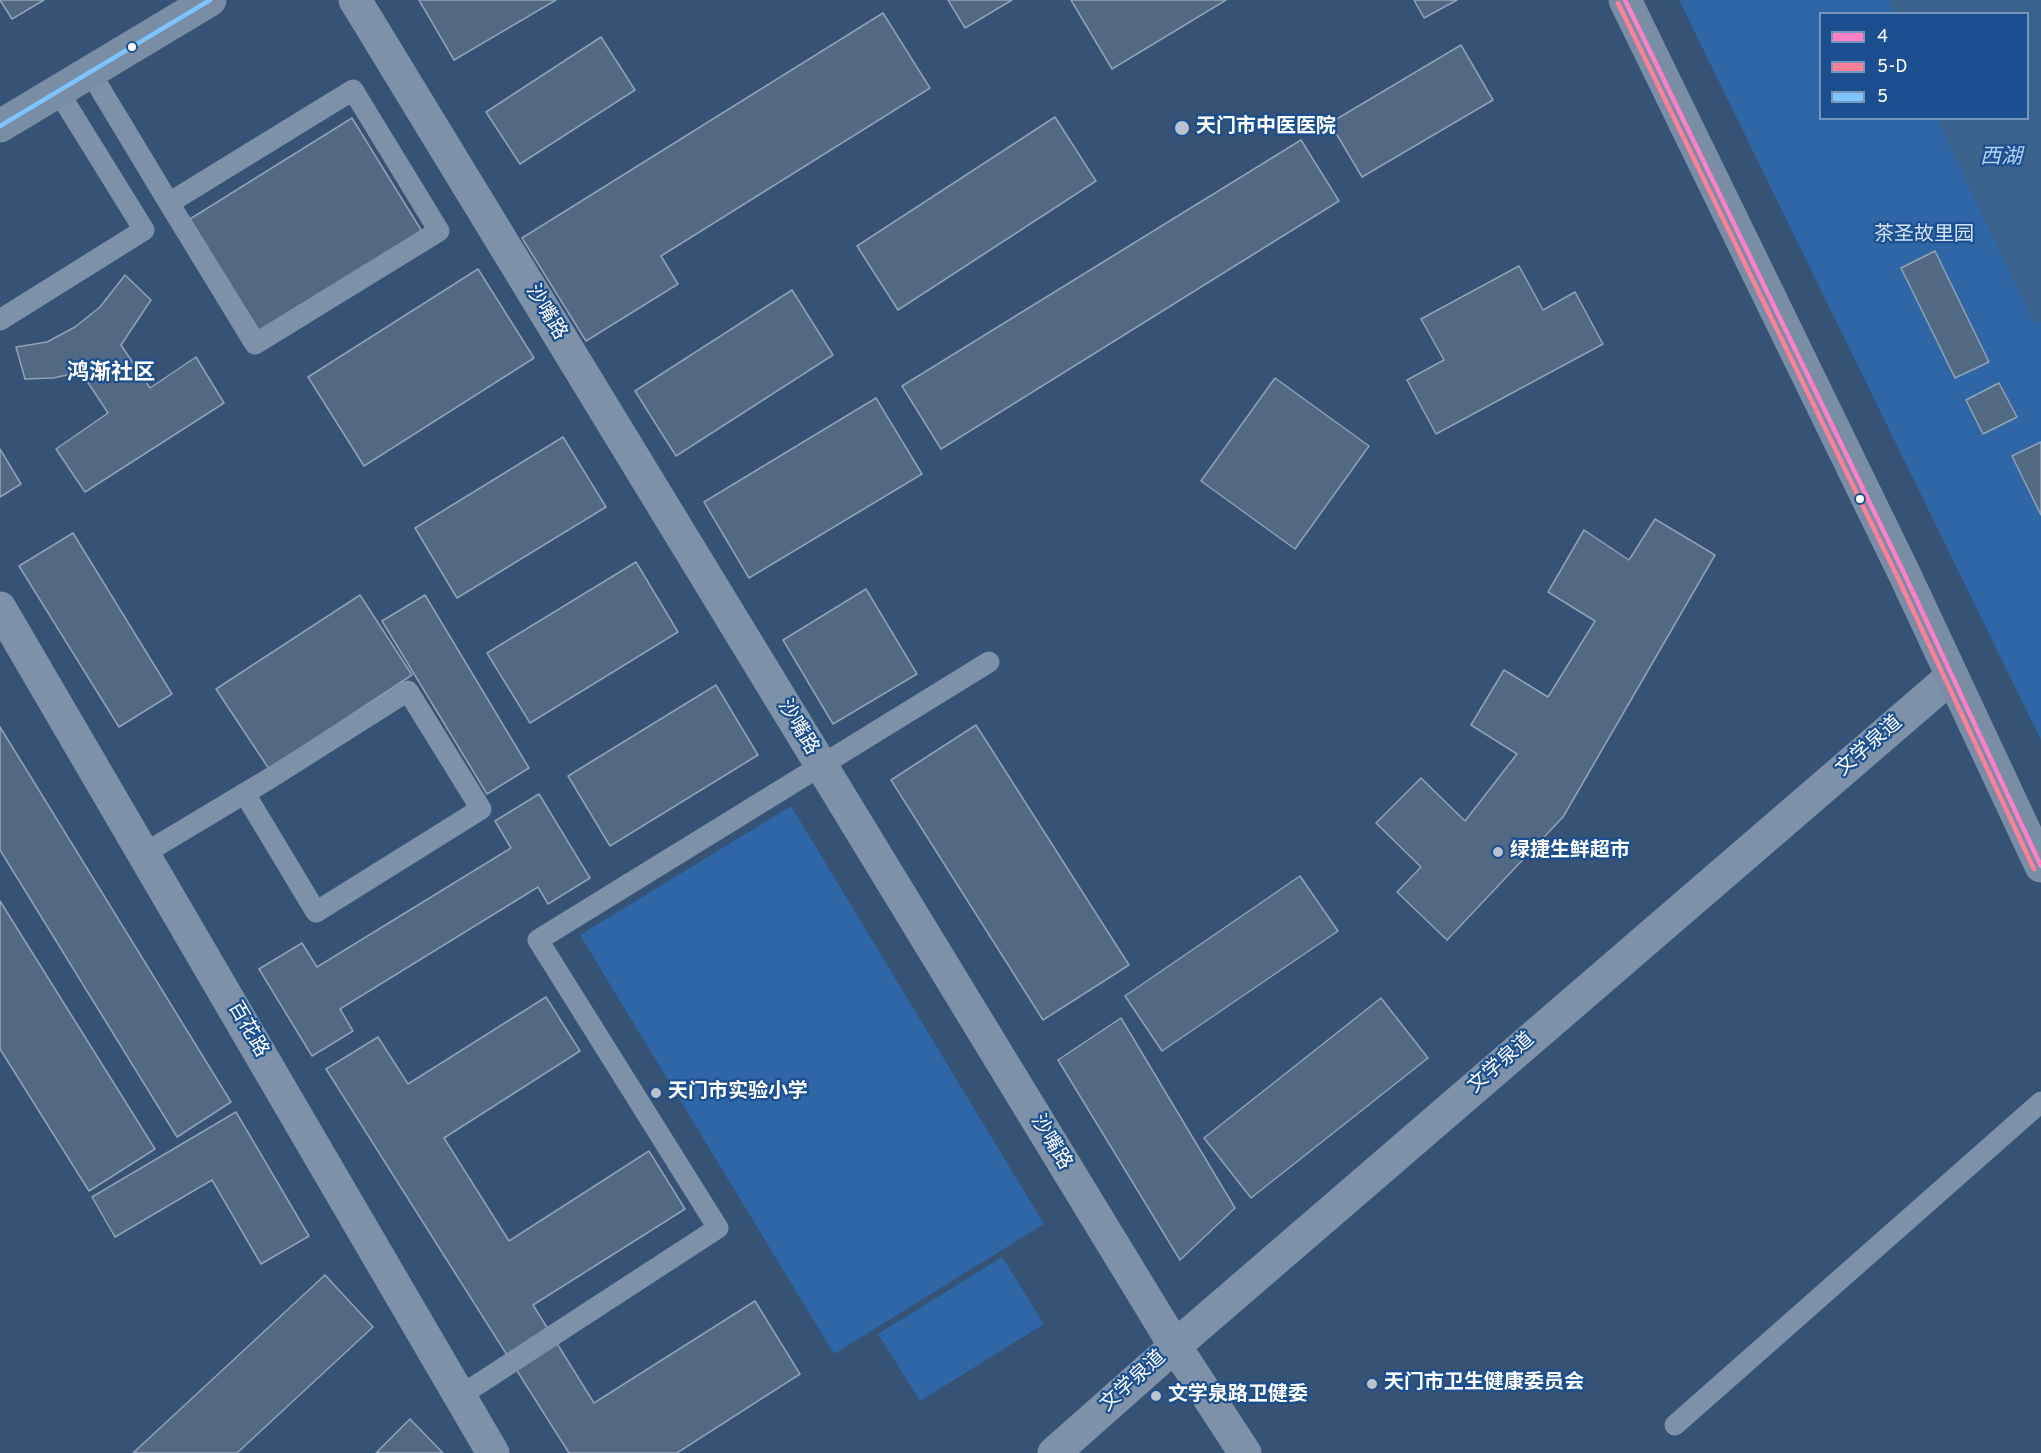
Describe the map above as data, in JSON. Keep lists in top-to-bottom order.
{
  "streets": {
    "street": ["沙嘴路", "文学泉道", "百花路"]
  },
  "crossings": [
    ["沙嘴路", "文学泉道"]
  ],
  "districts": ["鸿渐社区"],
  "water": ["西湖"],
  "parks": ["茶圣故里园"],
  "places": [
    "天门市中医医院",
    "绿捷生鲜超市",
    "天门市实验小学",
    "天门市卫生健康委员会",
    "文学泉路卫健委"
  ],
  "lines": ["transit line 4", "transit line 5", "transit line 5-D"],
  "legend": ["4", "5-D", "5"]
}
